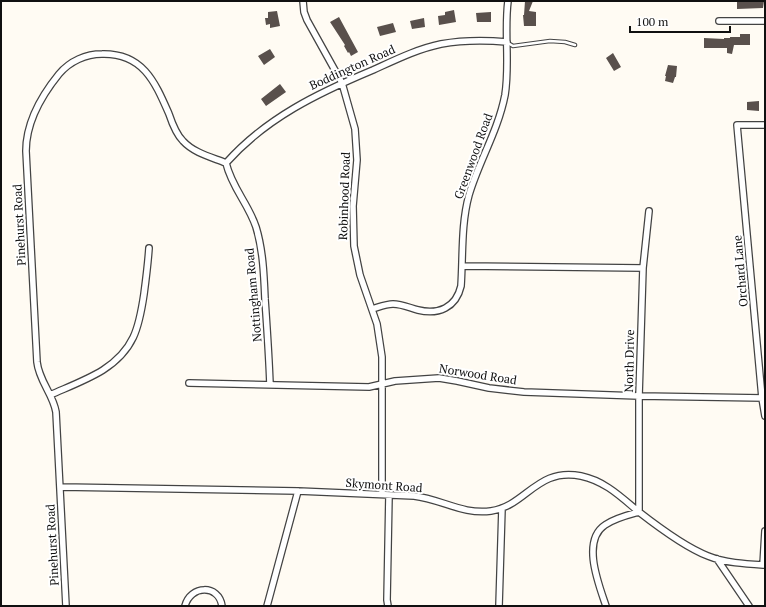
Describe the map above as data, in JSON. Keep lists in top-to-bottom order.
{
  "streets": {
    "street": [
      "Boddington Road",
      "Greenwood Road",
      "Robinhood Road",
      "Pinehurst Road",
      "Orchard Lane",
      "Nottingham Road",
      "North Drive",
      "Norwood Road",
      "Skymont Road"
    ]
  },
  "crossings": [
    ["Boddington Road", "Greenwood Road"],
    ["Boddington Road", "Robinhood Road"],
    ["Boddington Road", "Pinehurst Road"],
    ["Boddington Road", "Nottingham Road"],
    ["Greenwood Road", "Robinhood Road"],
    ["Robinhood Road", "Norwood Road"],
    ["Robinhood Road", "Skymont Road"],
    ["Pinehurst Road", "Nottingham Road"],
    ["Pinehurst Road", "Skymont Road"],
    ["Orchard Lane", "Norwood Road"],
    ["Nottingham Road", "Norwood Road"],
    ["North Drive", "Norwood Road"],
    ["North Drive", "Skymont Road"]
  ],
  "scale_bar": "100 m"
}
